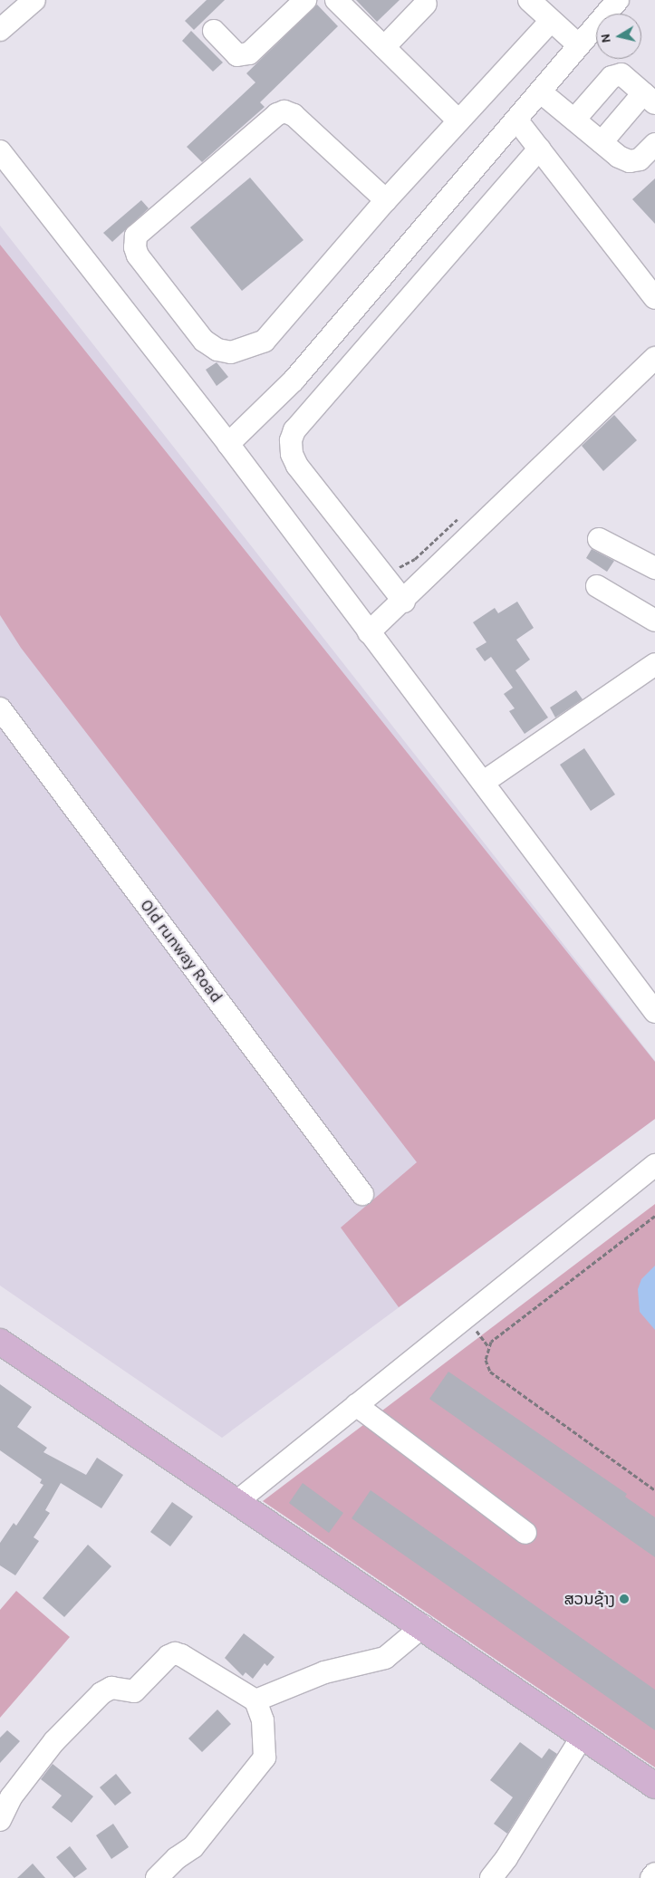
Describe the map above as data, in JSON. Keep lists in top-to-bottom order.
{
  "streets": {
    "street": ["Old runway Road"]
  },
  "places": ["ສວນຊ້າງ"],
  "north": "left"
}
